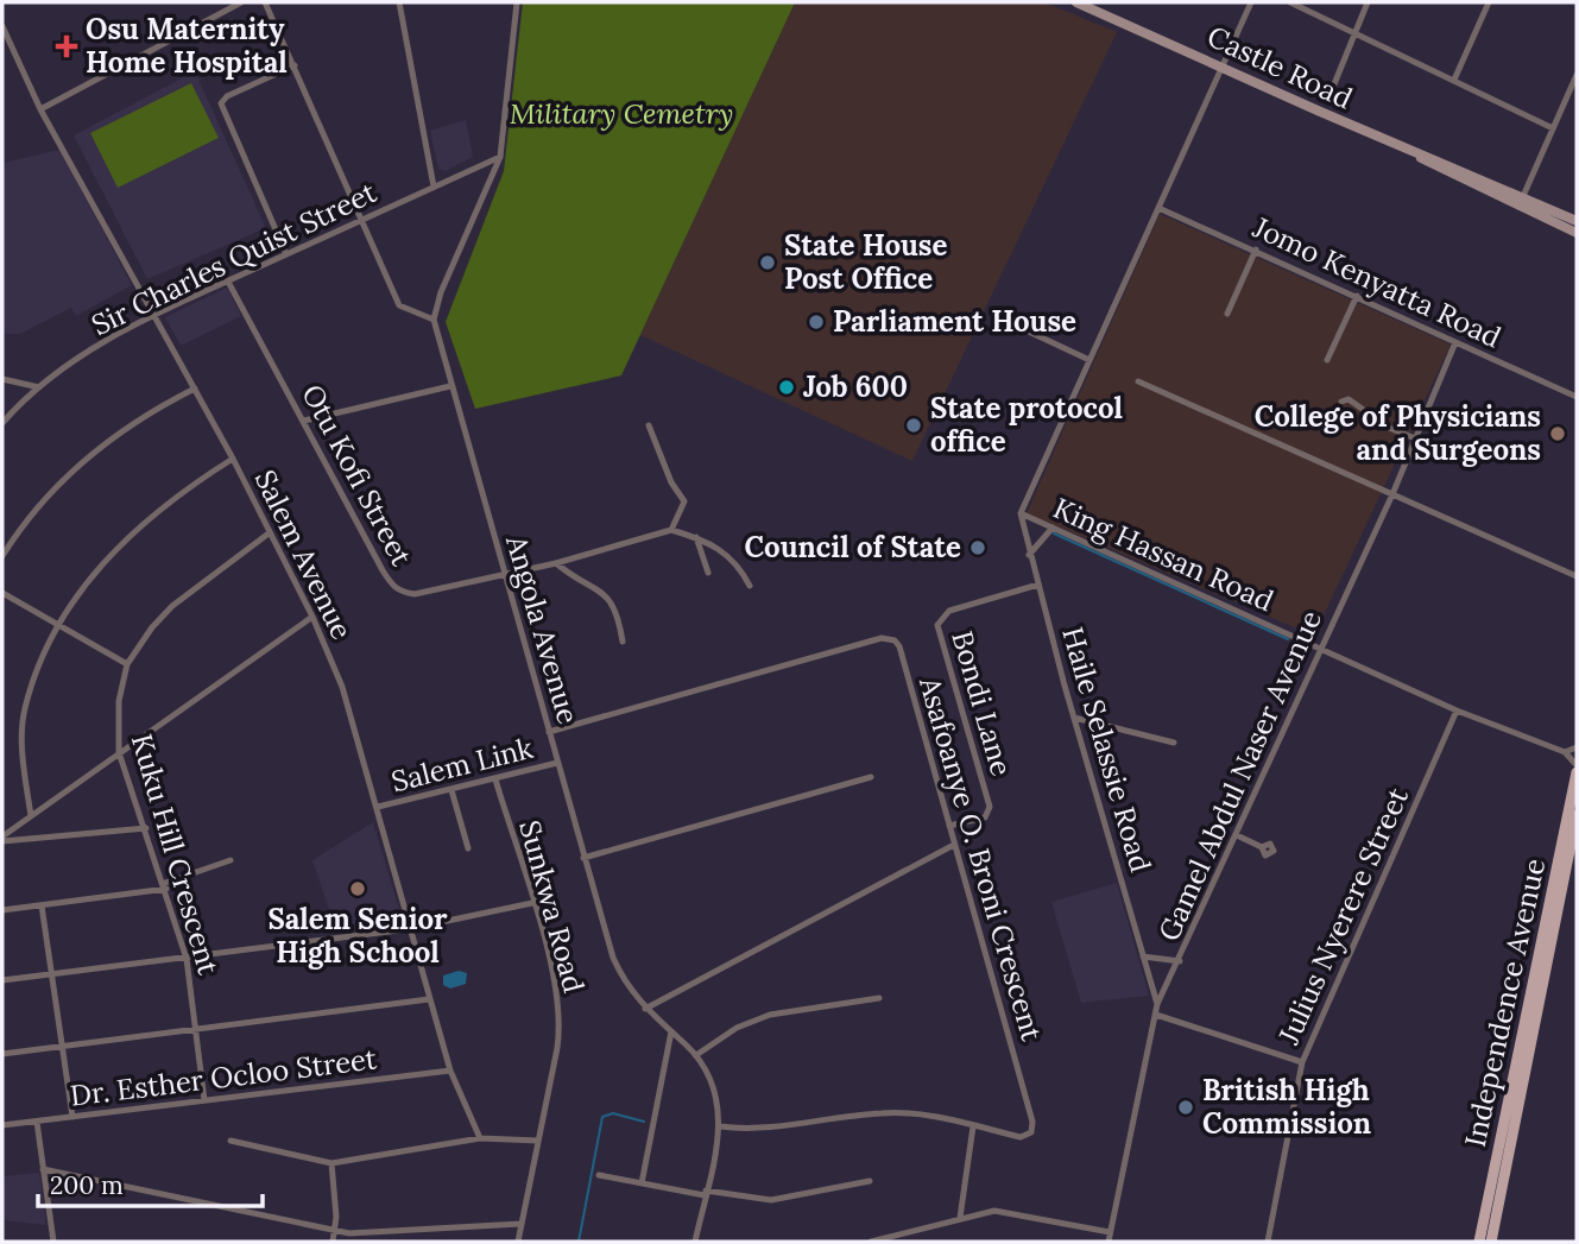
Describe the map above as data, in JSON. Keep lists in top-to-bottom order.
{
  "streets": {
    "main road": ["Castle Road", "Independence Avenue"],
    "street": [
      "Sir Charles Quist Street",
      "Jomo Kenyatta Road",
      "Otu Kofi Street",
      "Salem Avenue",
      "King Hassan Road",
      "Angola Avenue",
      "Bondi Lane",
      "Haile Selassie Road",
      "Salem Link",
      "Gamel Abdul Naser Avenue",
      "Kuku Hill Crescent",
      "Asafoanye O. Broni Crescent",
      "Sunkwa Road",
      "Julius Nyerere Street",
      "Dr. Esther Ocloo Street"
    ]
  },
  "crossings": [
    ["Sir Charles Quist Street", "Otu Kofi Street"],
    ["Sir Charles Quist Street", "Salem Avenue"],
    ["Jomo Kenyatta Road", "Gamel Abdul Naser Avenue"],
    ["Otu Kofi Street", "Angola Avenue"],
    ["Salem Avenue", "Salem Link"],
    ["Salem Avenue", "Kuku Hill Crescent"],
    ["Salem Avenue", "Dr. Esther Ocloo Street"],
    ["King Hassan Road", "Haile Selassie Road"],
    ["King Hassan Road", "Gamel Abdul Naser Avenue"],
    ["King Hassan Road", "Julius Nyerere Street"],
    ["Angola Avenue", "Salem Link"],
    ["Angola Avenue", "Asafoanye O. Broni Crescent"],
    ["Bondi Lane", "Haile Selassie Road"],
    ["Bondi Lane", "Asafoanye O. Broni Crescent"],
    ["Haile Selassie Road", "Gamel Abdul Naser Avenue"],
    ["Salem Link", "Sunkwa Road"],
    ["Kuku Hill Crescent", "Dr. Esther Ocloo Street"]
  ],
  "parks": ["Military Cemetry"],
  "places": {
    "health": ["Osu Maternity Home Hospital"],
    "other": [
      "State House Post Office",
      "Parliament House",
      "Job 600",
      "State protocol office",
      "College of Physicians and Surgeons",
      "Council of State",
      "Salem Senior High School",
      "British High Commission"
    ]
  },
  "scale_bar": "200 m"
}
